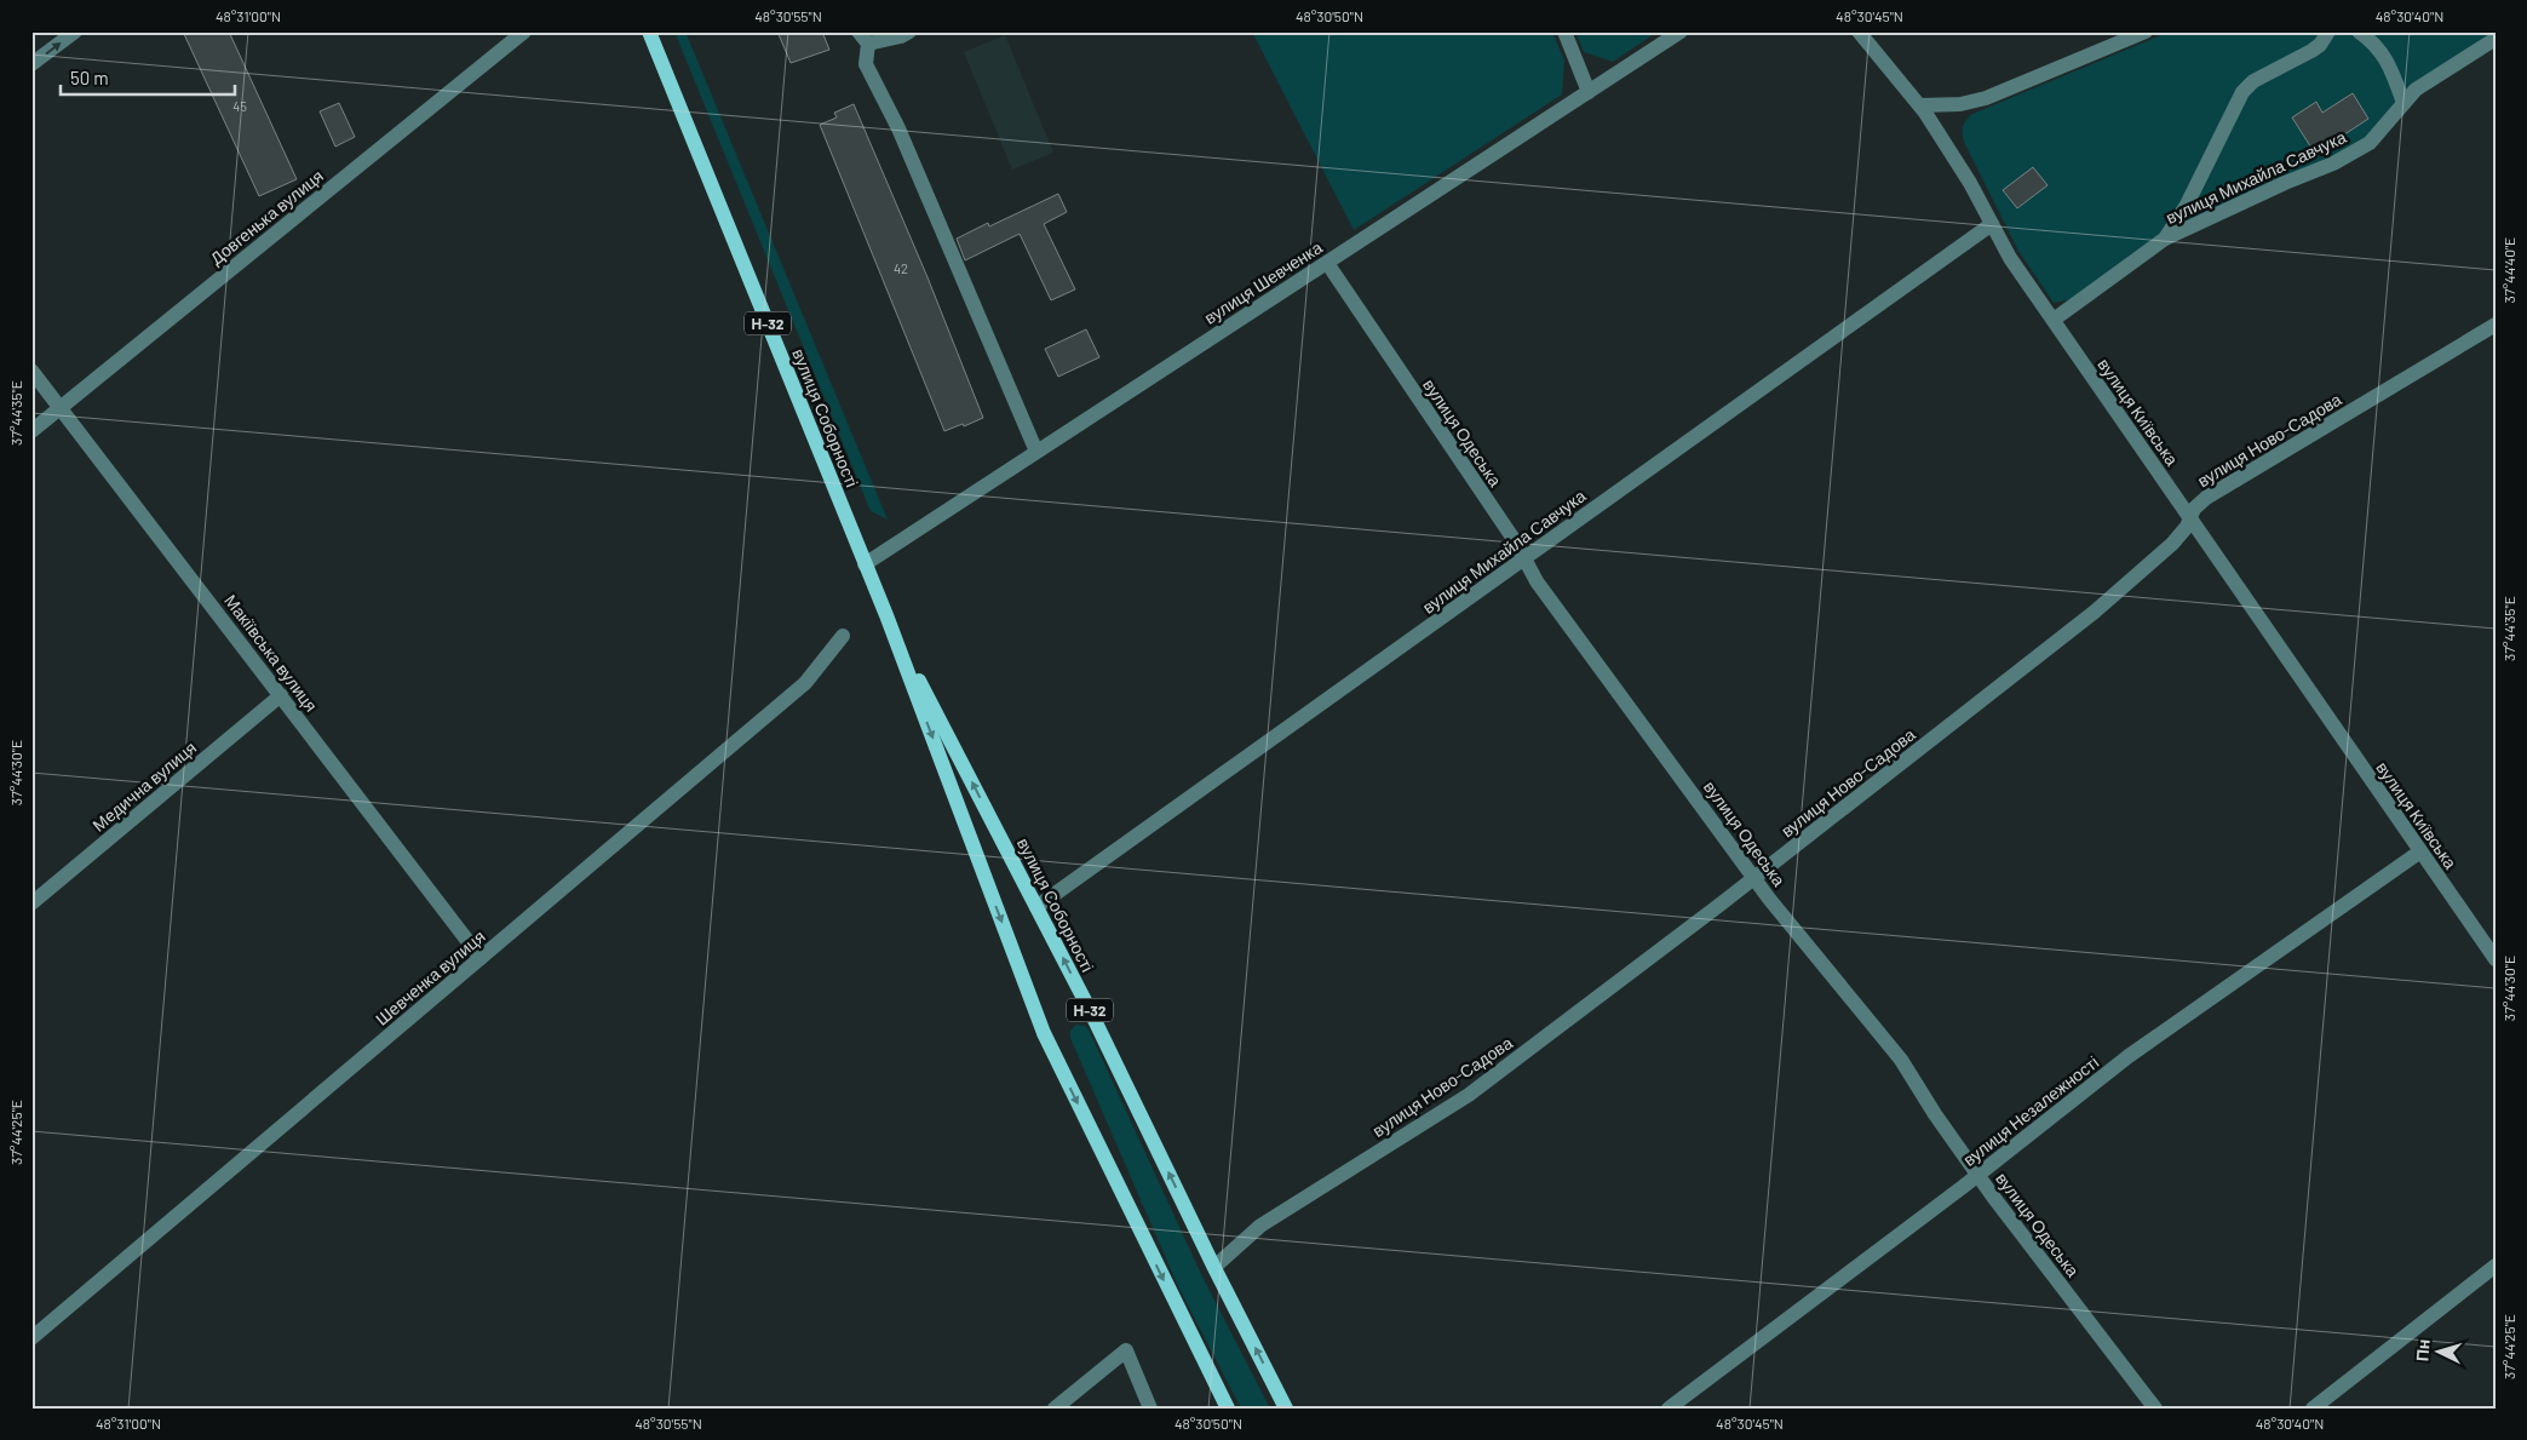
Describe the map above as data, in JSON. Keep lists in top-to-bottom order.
{
  "streets": {
    "main road": ["Н-32", "вулиця Соборності"],
    "street": [
      "вулиця Михайла Савчука",
      "Довгенька вулиця",
      "вулиця Шевченка",
      "вулиця Київська",
      "вулиця Одеська",
      "вулиця Ново-Садова",
      "Макіївська вулиця",
      "Медична вулиця",
      "Шевченка вулиця",
      "вулиця Незалежності"
    ]
  },
  "crossings": [
    ["вулиця Михайла Савчука", "вулиця Київська"],
    ["вулиця Михайла Савчука", "вулиця Соборності"],
    ["вулиця Михайла Савчука", "вулиця Одеська"],
    ["Довгенька вулиця", "Макіївська вулиця"],
    ["вулиця Шевченка", "вулиця Соборності"],
    ["вулиця Шевченка", "вулиця Одеська"],
    ["вулиця Київська", "вулиця Ново-Садова"],
    ["вулиця Київська", "вулиця Незалежності"],
    ["вулиця Соборності", "вулиця Ново-Садова"],
    ["вулиця Одеська", "вулиця Ново-Садова"],
    ["вулиця Одеська", "вулиця Незалежності"],
    ["Макіївська вулиця", "Медична вулиця"],
    ["Макіївська вулиця", "Шевченка вулиця"]
  ],
  "house_numbers": ["45", "42"],
  "scale_bar": "50 m",
  "north": "left",
  "coordinates": [
    "48°31'00\"N",
    "48°30'55\"N",
    "48°30'50\"N",
    "48°30'45\"N",
    "48°30'40\"N",
    "37°44'40\"E",
    "37°44'35\"E",
    "37°44'30\"E",
    "37°44'25\"E"
  ]
}
